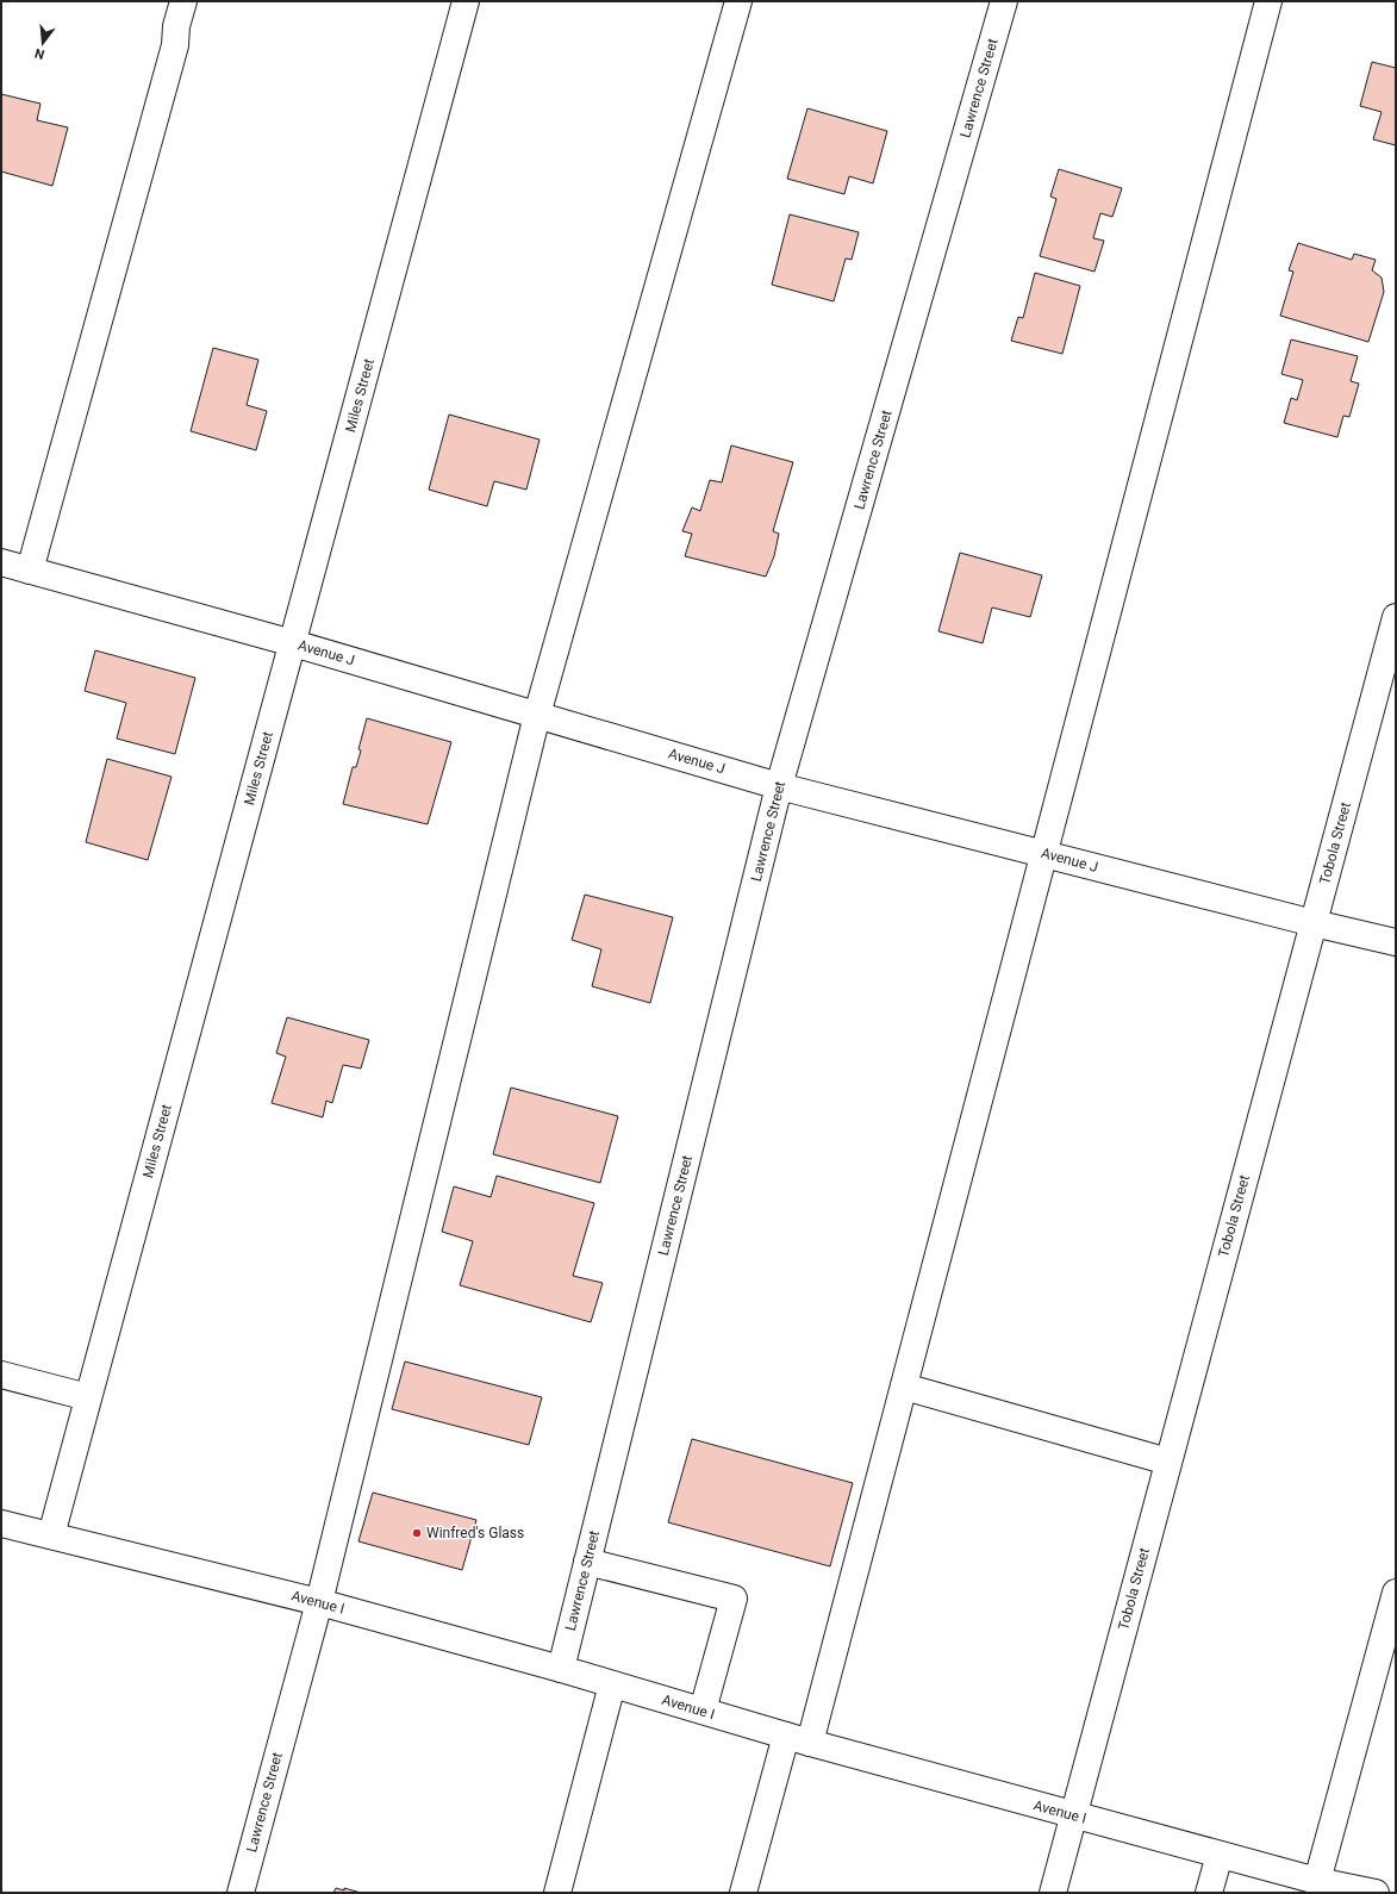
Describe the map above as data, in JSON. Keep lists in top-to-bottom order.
{
  "streets": {
    "street": [
      "Lawrence Street",
      "Miles Street",
      "Avenue J",
      "Tobola Street",
      "Avenue I"
    ]
  },
  "crossings": [
    ["Lawrence Street", "Avenue J"],
    ["Lawrence Street", "Avenue I"],
    ["Miles Street", "Avenue J"],
    ["Miles Street", "Avenue I"],
    ["Avenue J", "Tobola Street"],
    ["Tobola Street", "Avenue I"]
  ],
  "places": ["Winfred's Glass"],
  "north": "bottom"
}
